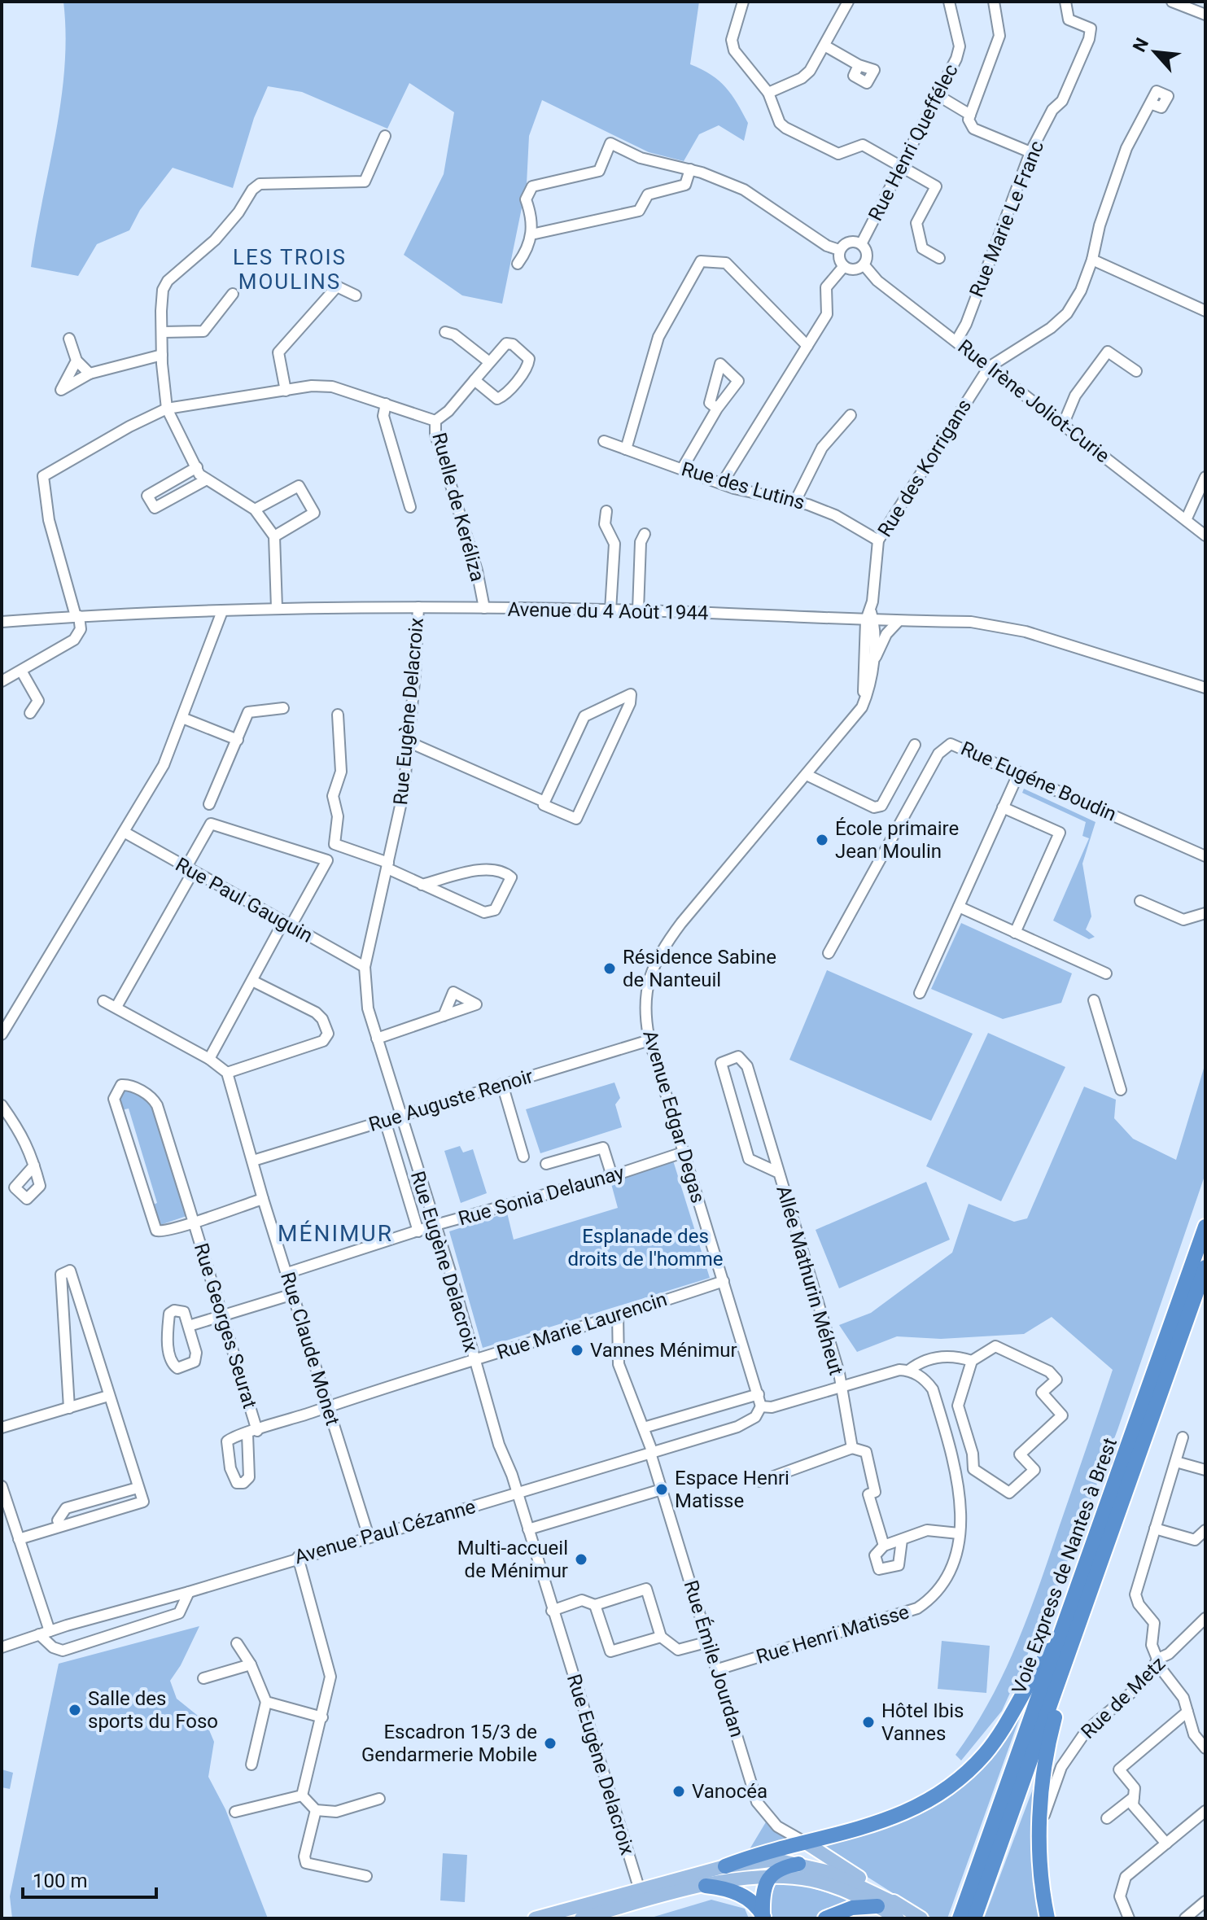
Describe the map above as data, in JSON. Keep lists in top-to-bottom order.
{
  "streets": {
    "highway": ["Voie Express de Nantes à Brest"],
    "street": [
      "Rue Henri Queffélec",
      "Rue Marie Le Franc",
      "Rue Irène Joliot-Curie",
      "Rue des Korrigans",
      "Rue des Lutins",
      "Ruelle de Keréliza",
      "Avenue du 4 Août 1944",
      "Rue Eugène Delacroix",
      "Rue Eugéne Boudin",
      "Rue Paul Gauguin",
      "Rue Auguste Renoir",
      "Avenue Edgar Degas",
      "Rue Sonia Delaunay",
      "Allée Mathurin Méheut",
      "Rue Georges Seurat",
      "Rue Marie Laurencin",
      "Rue Claude Monet",
      "Avenue Paul Cézanne",
      "Rue Henri Matisse",
      "Rue Émile Jourdan",
      "Rue de Metz"
    ]
  },
  "crossings": [
    ["Rue Henri Queffélec", "Rue Irène Joliot-Curie"],
    ["Rue Marie Le Franc", "Rue Irène Joliot-Curie"],
    ["Rue Irène Joliot-Curie", "Rue des Korrigans"],
    ["Rue des Korrigans", "Rue des Lutins"],
    ["Rue des Korrigans", "Avenue du 4 Août 1944"],
    ["Rue des Korrigans", "Avenue Edgar Degas"],
    ["Ruelle de Keréliza", "Avenue du 4 Août 1944"],
    ["Avenue du 4 Août 1944", "Rue Eugène Delacroix"],
    ["Avenue du 4 Août 1944", "Avenue Edgar Degas"],
    ["Rue Eugène Delacroix", "Rue Paul Gauguin"],
    ["Rue Eugène Delacroix", "Rue Auguste Renoir"],
    ["Rue Eugène Delacroix", "Rue Sonia Delaunay"],
    ["Rue Eugène Delacroix", "Rue Marie Laurencin"],
    ["Rue Eugène Delacroix", "Avenue Paul Cézanne"],
    ["Rue Auguste Renoir", "Avenue Edgar Degas"],
    ["Rue Auguste Renoir", "Rue Claude Monet"],
    ["Avenue Edgar Degas", "Rue Sonia Delaunay"],
    ["Avenue Edgar Degas", "Rue Marie Laurencin"],
    ["Avenue Edgar Degas", "Avenue Paul Cézanne"],
    ["Rue Sonia Delaunay", "Rue Claude Monet"],
    ["Rue Georges Seurat", "Rue Marie Laurencin"],
    ["Rue Marie Laurencin", "Rue Claude Monet"],
    ["Rue Marie Laurencin", "Rue Émile Jourdan"],
    ["Rue Claude Monet", "Avenue Paul Cézanne"],
    ["Avenue Paul Cézanne", "Rue Émile Jourdan"],
    ["Rue Henri Matisse", "Rue Émile Jourdan"]
  ],
  "districts": ["LES TROIS MOULINS", "MÉNIMUR"],
  "parks": ["Esplanade des droits de l'homme"],
  "places": [
    "École primaire Jean Moulin",
    "Résidence Sabine de Nanteuil",
    "Vannes Ménimur",
    "Espace Henri Matisse",
    "Multi-accueil de Ménimur",
    "Salle des sports du Foso",
    "Hôtel Ibis Vannes",
    "Escadron 15/3 de Gendarmerie Mobile",
    "Vanocéa"
  ],
  "scale_bar": "100 m",
  "north": "top left"
}
